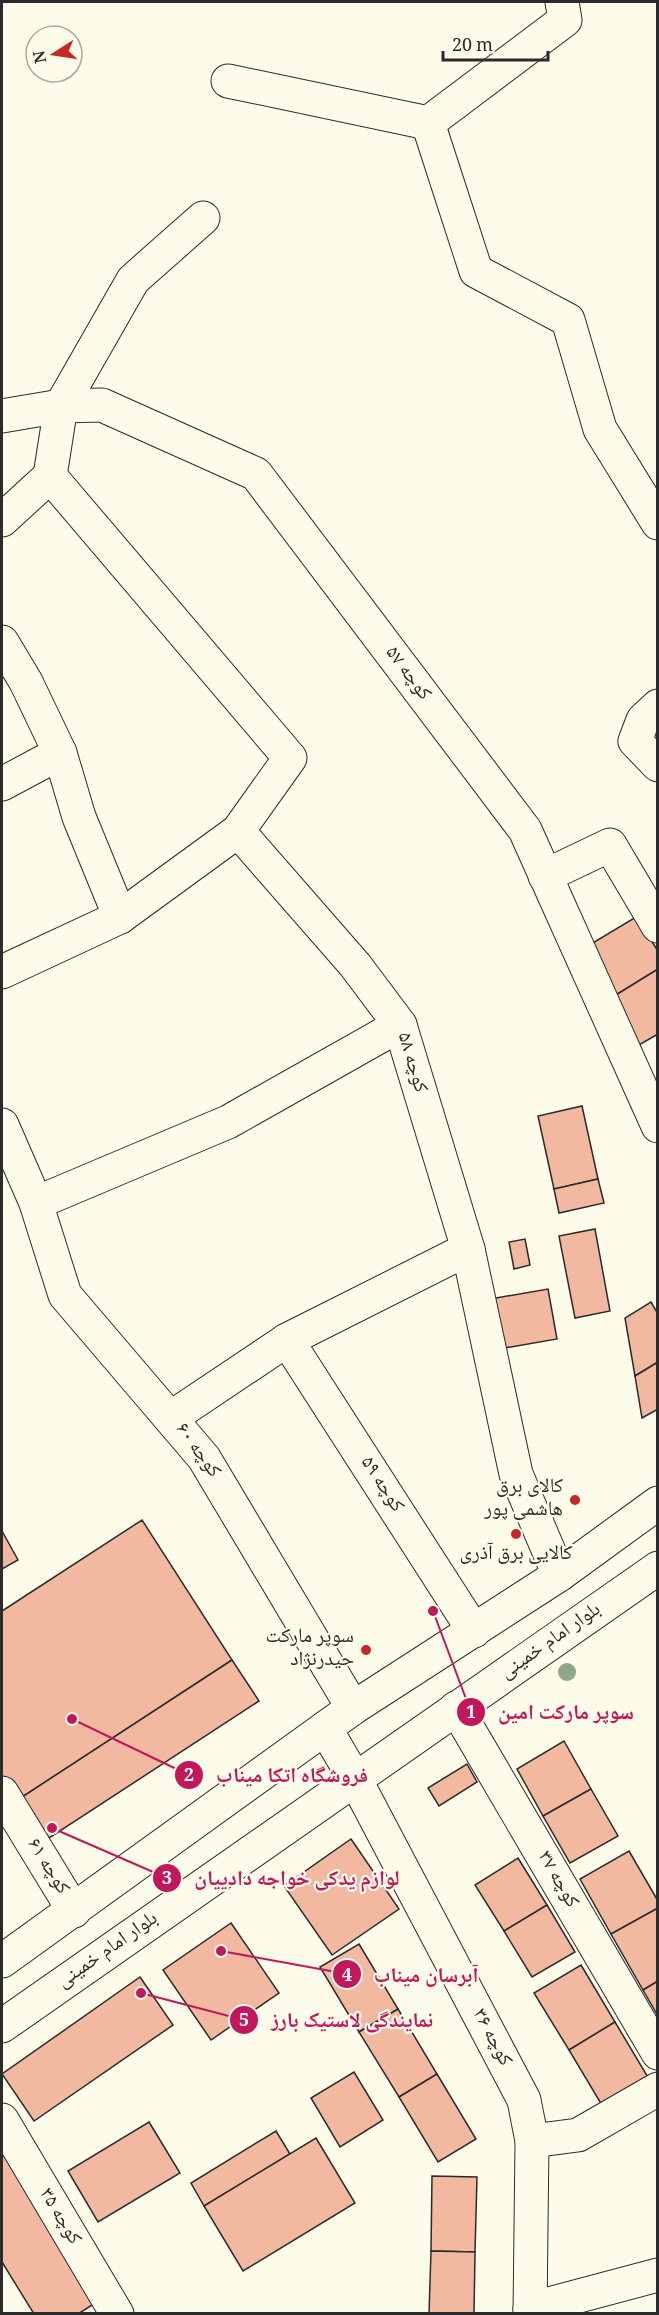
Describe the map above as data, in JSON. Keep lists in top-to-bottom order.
{
  "streets": {
    "street": [
      "کوچه ۵۷",
      "کوچه ۵۸",
      "کوچه ۶۰",
      "کوچه ۵۹",
      "بلوار امام خمینی",
      "کوچه ۶۱",
      "کوچه ۳۷",
      "کوچه ۳۶",
      "کوچه ۳۵"
    ]
  },
  "crossings": [
    ["بلوار امام خمینی", "کوچه ۳۷"],
    ["بلوار امام خمینی", "کوچه ۳۶"]
  ],
  "places": [
    "کالای برق هاشمی پور",
    "کالایی برق آذری",
    "سوپر مارکت امین",
    "سوپر مارکت حیدرنژاد",
    "فروشگاه اتکا میناب",
    "لوازم یدکی خواجه دادییان",
    "آبرسان میناب",
    "نمایندگی لاستیک بارز"
  ],
  "scale_bar": "20 m",
  "north": "left"
}
